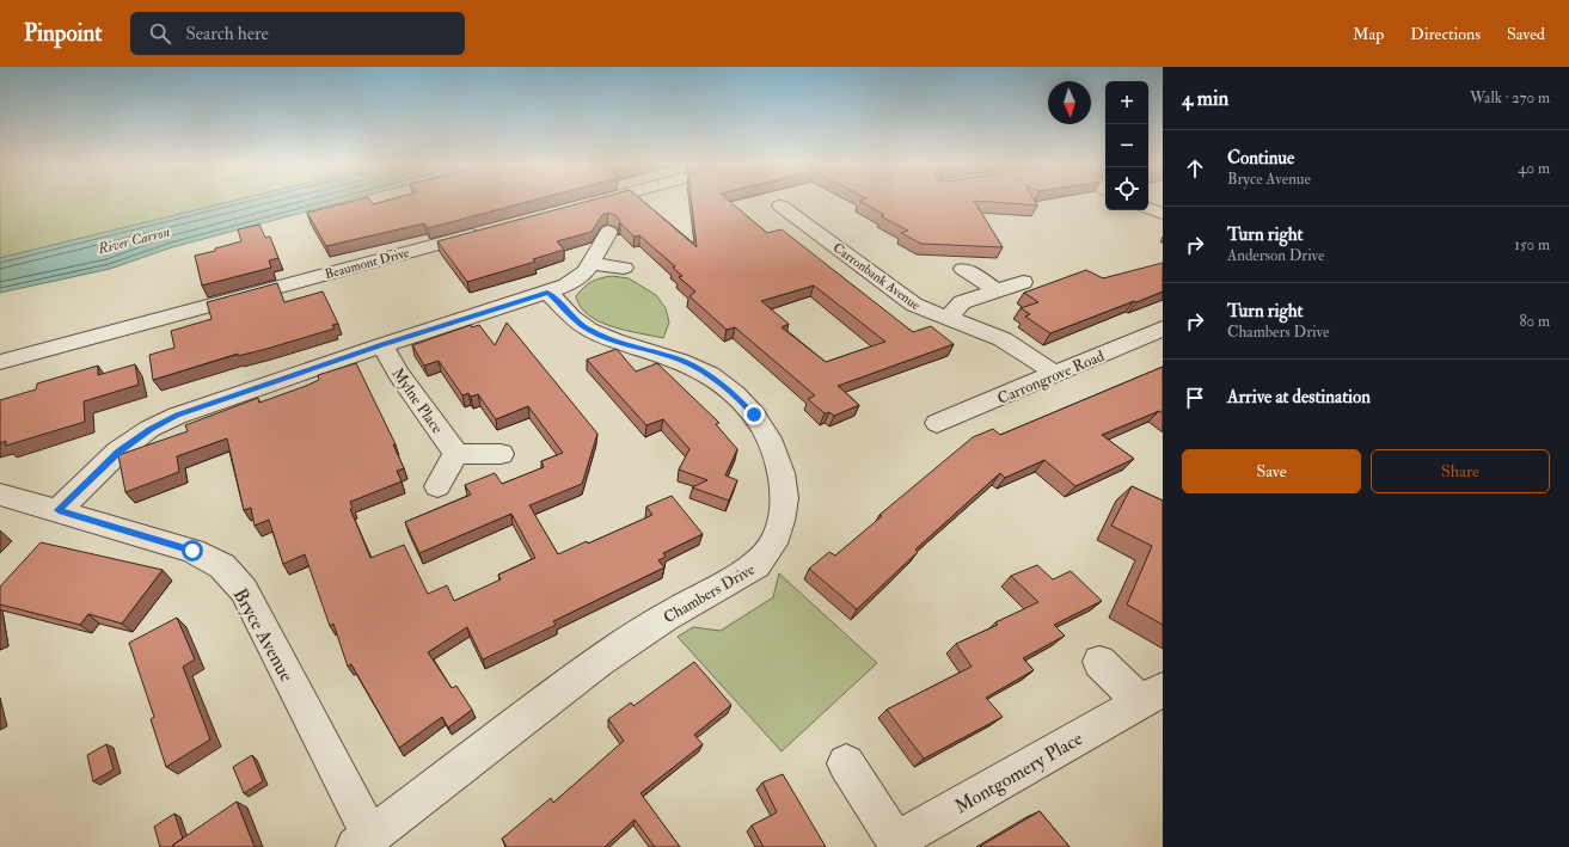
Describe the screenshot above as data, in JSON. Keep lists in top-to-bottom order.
{
  "streets": {
    "street": [
      "Beaumont Drive",
      "Carronbank Avenue",
      "Carrongrove Road",
      "Mylne Place",
      "Chambers Drive",
      "Bryce Avenue",
      "Montgomery Place"
    ]
  },
  "crossings": [
    ["Carronbank Avenue", "Carrongrove Road"],
    ["Chambers Drive", "Bryce Avenue"]
  ],
  "water": ["River Carron"],
  "north": "bottom",
  "page": {
    "header": "Pinpoint",
    "search": "Search here",
    "nav": ["Map", "Directions", "Saved"],
    "heading": ["4 min", "Walk · 270 m"],
    "map_buttons": ["+", "−"],
    "list": [
      ["Continue", "Bryce Avenue", "40 m"],
      ["Turn right", "Anderson Drive", "150 m"],
      ["Turn right", "Chambers Drive", "80 m"],
      "Arrive at destination"
    ],
    "buttons": ["Save", "Share"]
  }
}
